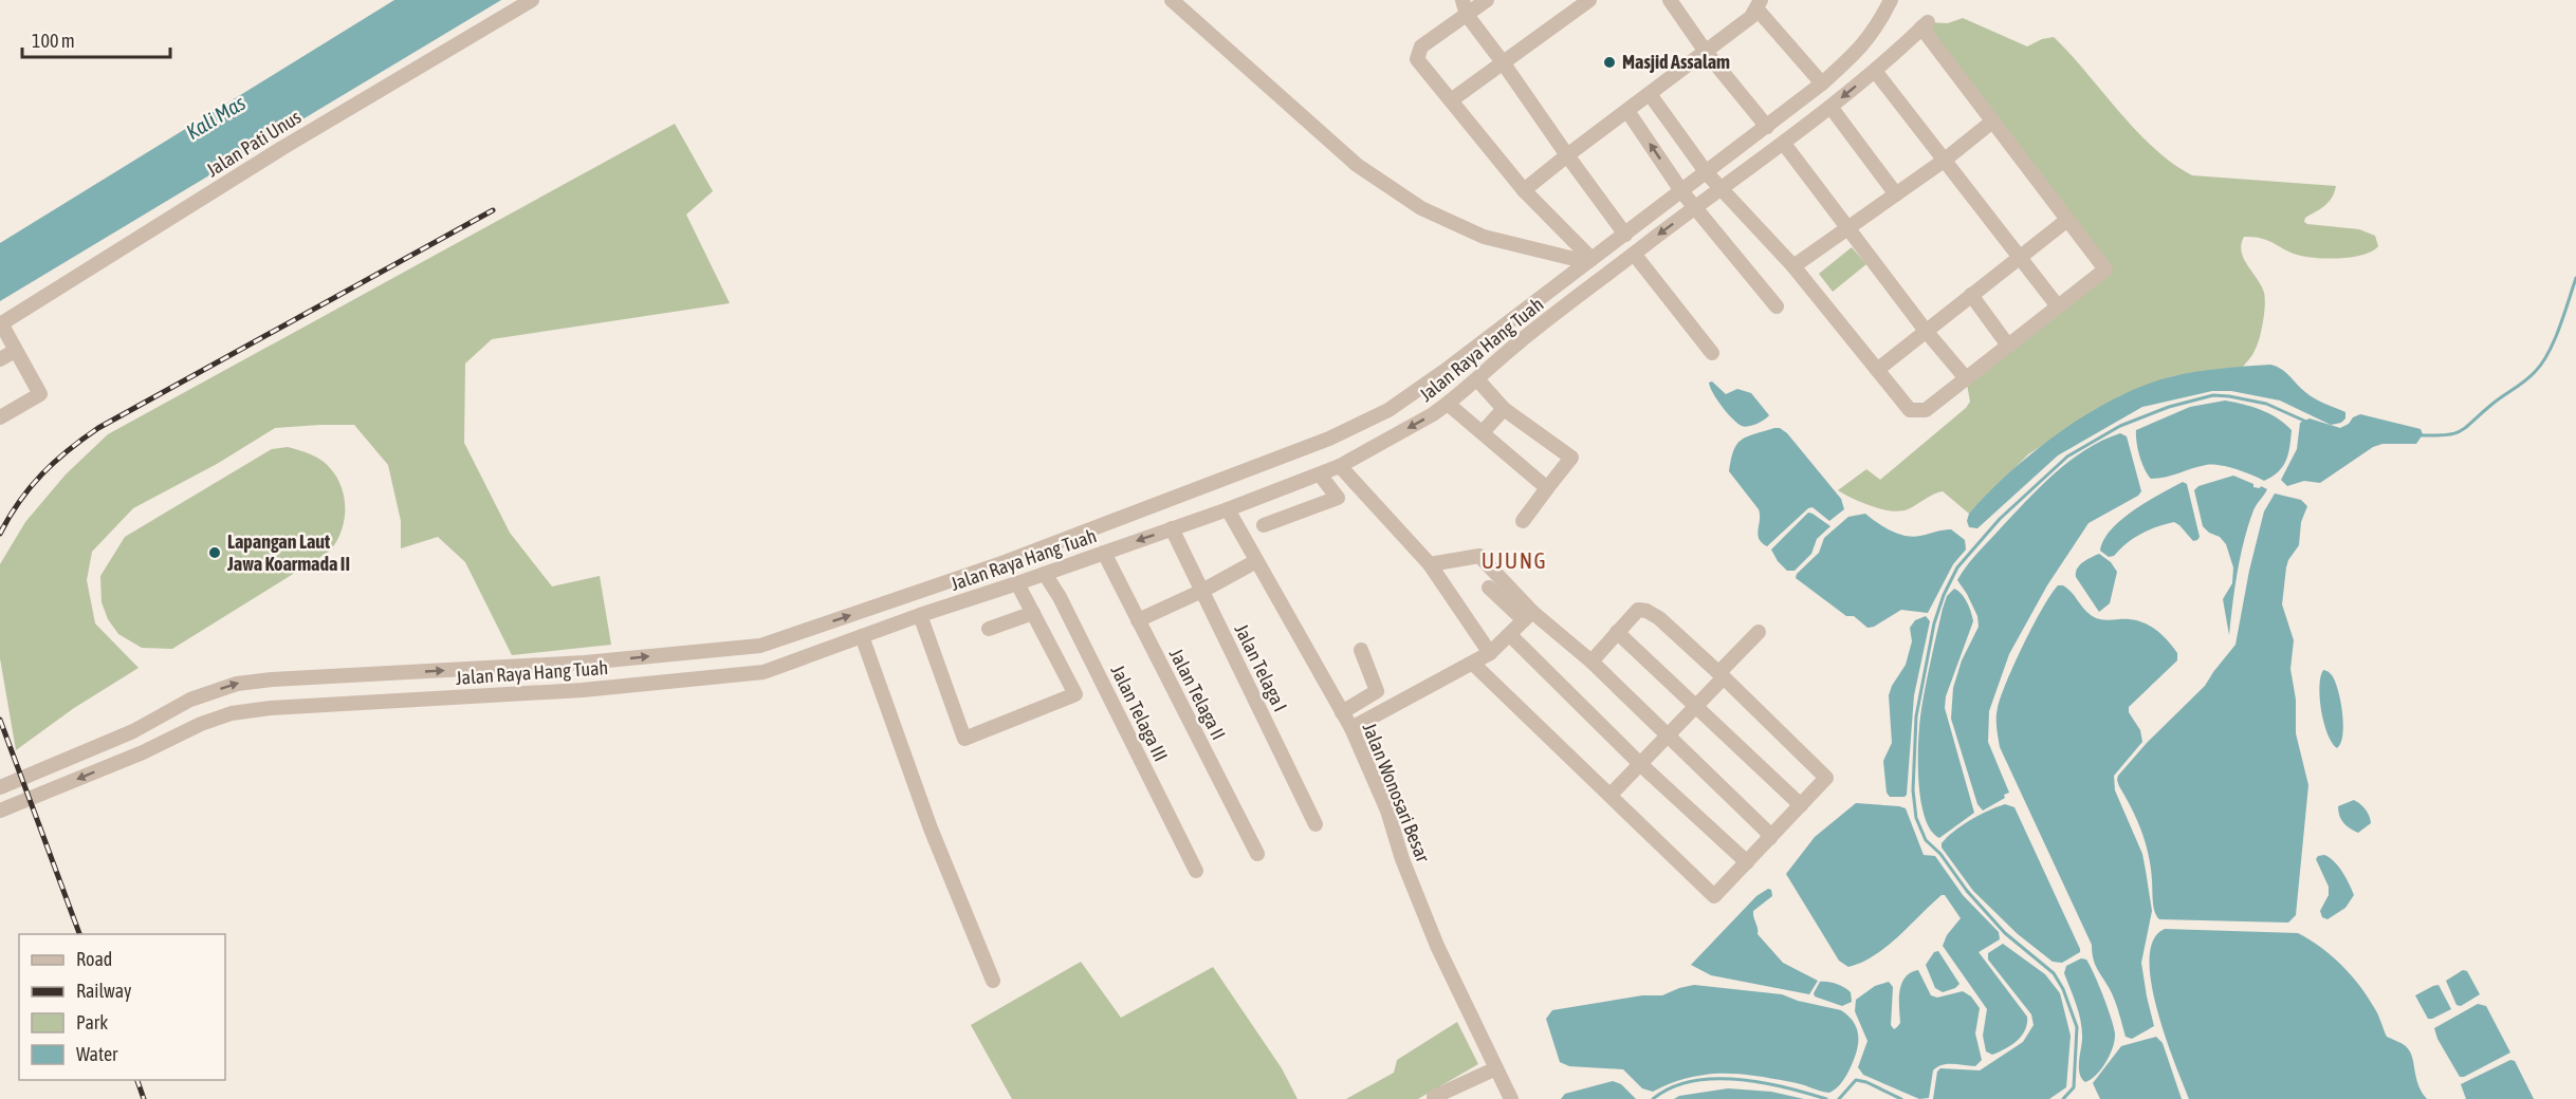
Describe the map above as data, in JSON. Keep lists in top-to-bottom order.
{
  "streets": {
    "street": [
      "Jalan Pati Unus",
      "Jalan Raya Hang Tuah",
      "Jalan Telaga I",
      "Jalan Telaga II",
      "Jalan Telaga III",
      "Jalan Wonosari Besar"
    ]
  },
  "crossings": [
    ["Jalan Raya Hang Tuah", "Jalan Telaga I"],
    ["Jalan Raya Hang Tuah", "Jalan Telaga II"],
    ["Jalan Raya Hang Tuah", "Jalan Telaga III"],
    ["Jalan Raya Hang Tuah", "Jalan Wonosari Besar"]
  ],
  "districts": ["UJUNG"],
  "water": ["Kali Mas"],
  "places": ["Masjid Assalam", "Lapangan Laut Jawa Koarmada II"],
  "legend": [
    "Road",
    "Railway",
    "Park",
    "Water"
  ],
  "scale_bar": "100 m"
}
